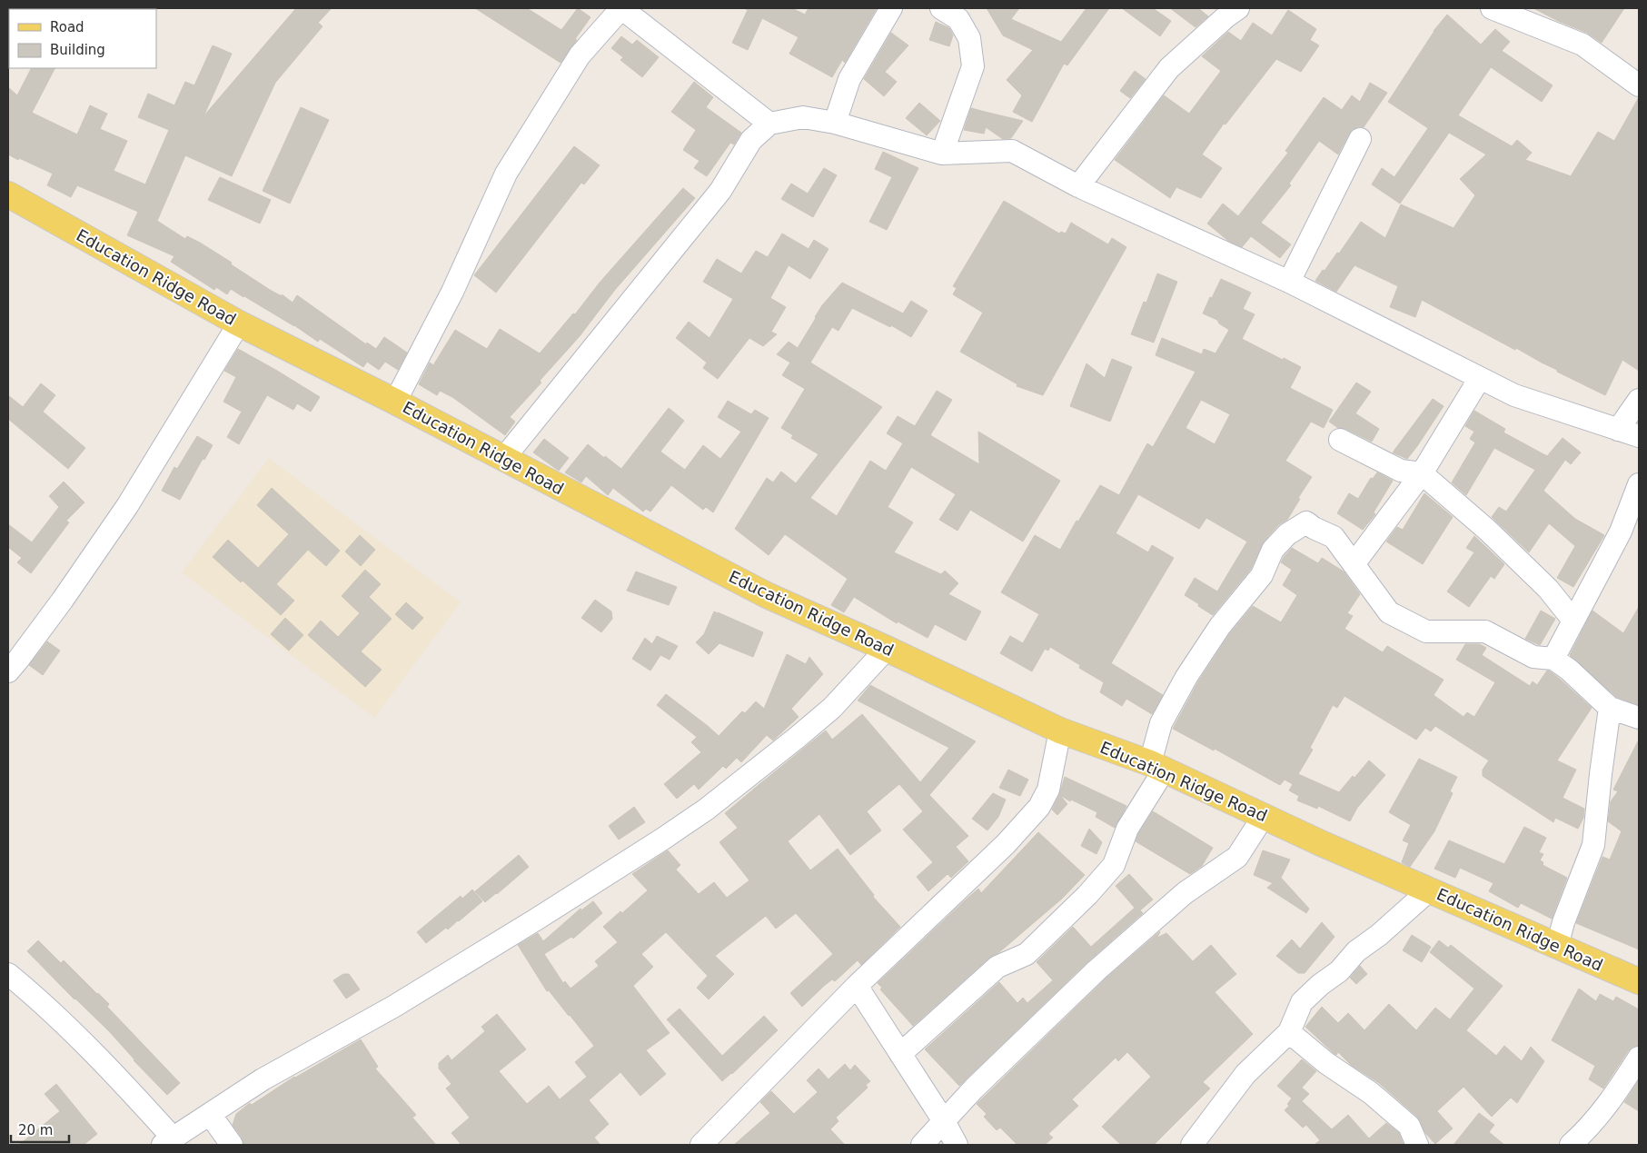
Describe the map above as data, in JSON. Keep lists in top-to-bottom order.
{
  "streets": {
    "main road": ["Education Ridge Road"]
  },
  "legend": ["Road", "Building"],
  "scale_bar": "20 m"
}
